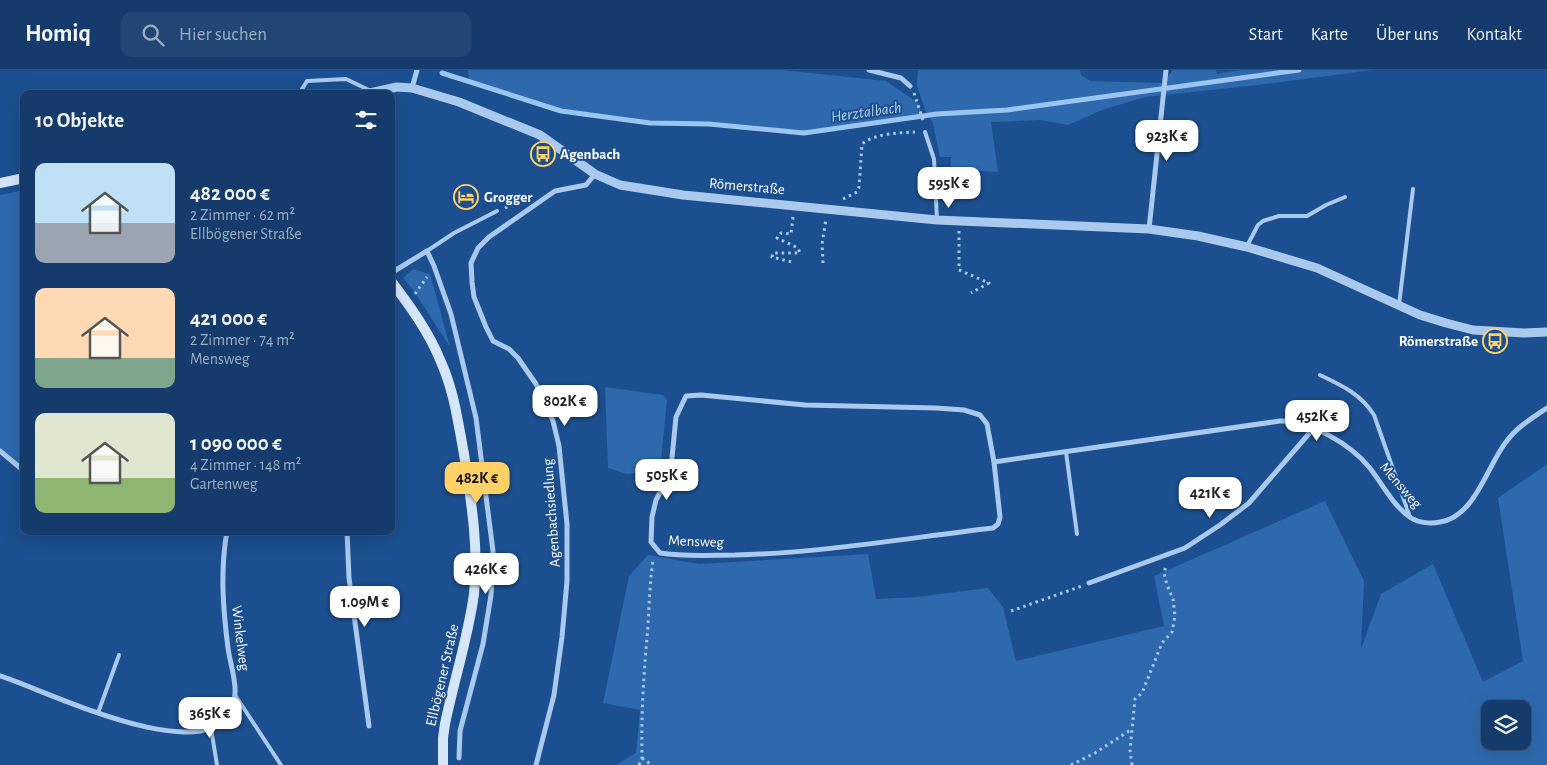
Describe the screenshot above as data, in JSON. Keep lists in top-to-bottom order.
{
  "streets": {
    "main road": ["Ellbögener Straße"],
    "street": [
      "Römerstraße",
      "Mensweg",
      "Agenbachsiedlung",
      "Winkelweg"
    ]
  },
  "crossings": [
    ["Römerstraße", "Agenbachsiedlung"]
  ],
  "water": ["Herztalbach"],
  "places": {
    "bus stop": ["Agenbach", "Römerstraße"],
    "hotel": ["Grogger"]
  },
  "page": {
    "header": "Homiq",
    "search": "Hier suchen",
    "nav": [
      "Start",
      "Karte",
      "Über uns",
      "Kontakt"
    ],
    "heading": "10 Objekte",
    "price": [
      "923K €",
      "595K €",
      "802K €",
      "452K €",
      "505K €",
      "482K €",
      "421K €",
      "426K €",
      "1.09M €",
      "365K €"
    ],
    "list": [
      {
        "name": "482 000 €",
        "note": "2 Zimmer · 62 m² · Ellbögener Straße"
      },
      {
        "name": "421 000 €",
        "note": "2 Zimmer · 74 m² · Mensweg"
      },
      {
        "name": "1 090 000 €",
        "note": "4 Zimmer · 148 m² · Gartenweg"
      }
    ]
  }
}
